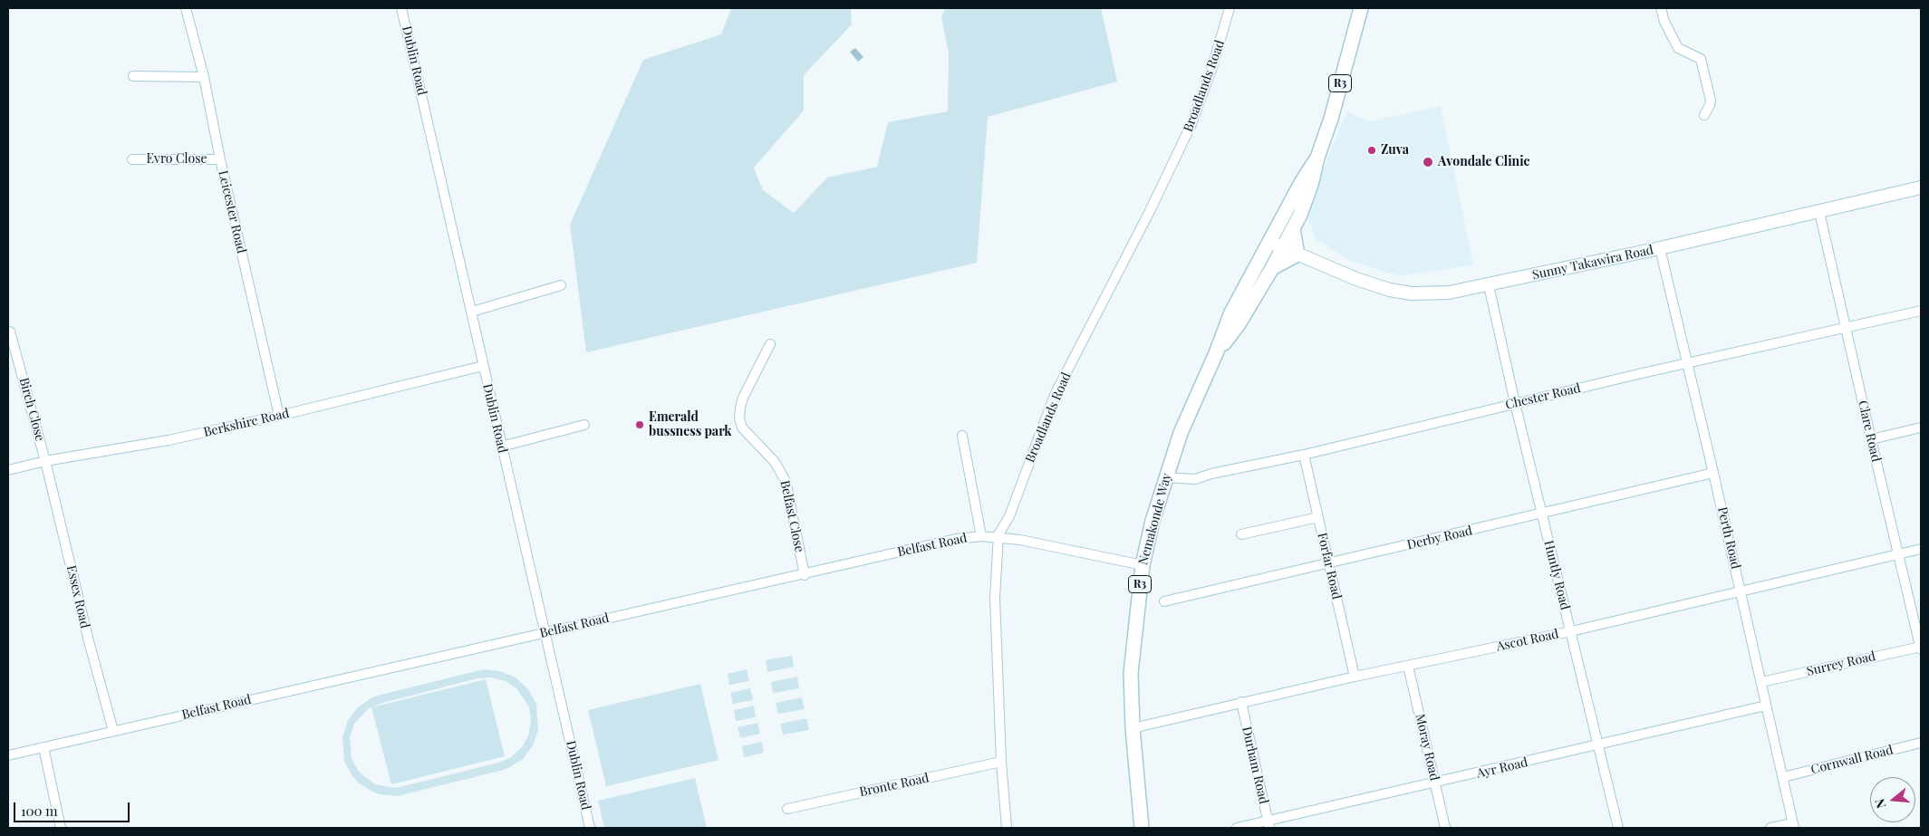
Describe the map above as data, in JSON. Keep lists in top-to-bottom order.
{
  "streets": {
    "highway": ["R3", "Nemakonde Way"],
    "main road": ["Sunny Takawira Road"],
    "street": [
      "Dublin Road",
      "Broadlands Road",
      "Evro Close",
      "Leicester Road",
      "Chester Road",
      "Birch Close",
      "Berkshire Road",
      "Clare Road",
      "Belfast Close",
      "Derby Road",
      "Perth Road",
      "Belfast Road",
      "Forfar Road",
      "Huntly Road",
      "Essex Road",
      "Ascot Road",
      "Surrey Road",
      "Moray Road",
      "Cornwall Road",
      "Durham Road",
      "Ayr Road",
      "Bronte Road"
    ]
  },
  "crossings": [
    ["Dublin Road", "Berkshire Road"],
    ["Dublin Road", "Belfast Road"],
    ["Broadlands Road", "Belfast Road"],
    ["Broadlands Road", "Bronte Road"],
    ["Evro Close", "Leicester Road"],
    ["Leicester Road", "Berkshire Road"],
    ["Sunny Takawira Road", "Clare Road"],
    ["Sunny Takawira Road", "Nemakonde Way"],
    ["Sunny Takawira Road", "Perth Road"],
    ["Sunny Takawira Road", "Huntly Road"],
    ["Chester Road", "Clare Road"],
    ["Chester Road", "Nemakonde Way"],
    ["Chester Road", "Perth Road"],
    ["Chester Road", "Forfar Road"],
    ["Chester Road", "Huntly Road"],
    ["Birch Close", "Berkshire Road"],
    ["Birch Close", "Essex Road"],
    ["Berkshire Road", "Essex Road"],
    ["Clare Road", "Ascot Road"],
    ["Clare Road", "Surrey Road"],
    ["Belfast Close", "Belfast Road"],
    ["Nemakonde Way", "Belfast Road"],
    ["Nemakonde Way", "Ascot Road"],
    ["Derby Road", "Perth Road"],
    ["Derby Road", "Forfar Road"],
    ["Derby Road", "Huntly Road"],
    ["Perth Road", "Ascot Road"],
    ["Perth Road", "Surrey Road"],
    ["Perth Road", "Cornwall Road"],
    ["Perth Road", "Ayr Road"],
    ["Belfast Road", "Essex Road"],
    ["Forfar Road", "Ascot Road"],
    ["Huntly Road", "Ascot Road"],
    ["Huntly Road", "Ayr Road"],
    ["Ascot Road", "Moray Road"],
    ["Ascot Road", "Durham Road"],
    ["Moray Road", "Ayr Road"],
    ["Durham Road", "Ayr Road"]
  ],
  "places": ["Zuva", "Avondale Clinic", "Emerald bussness park"],
  "scale_bar": "100 m",
  "north": "left"
}
